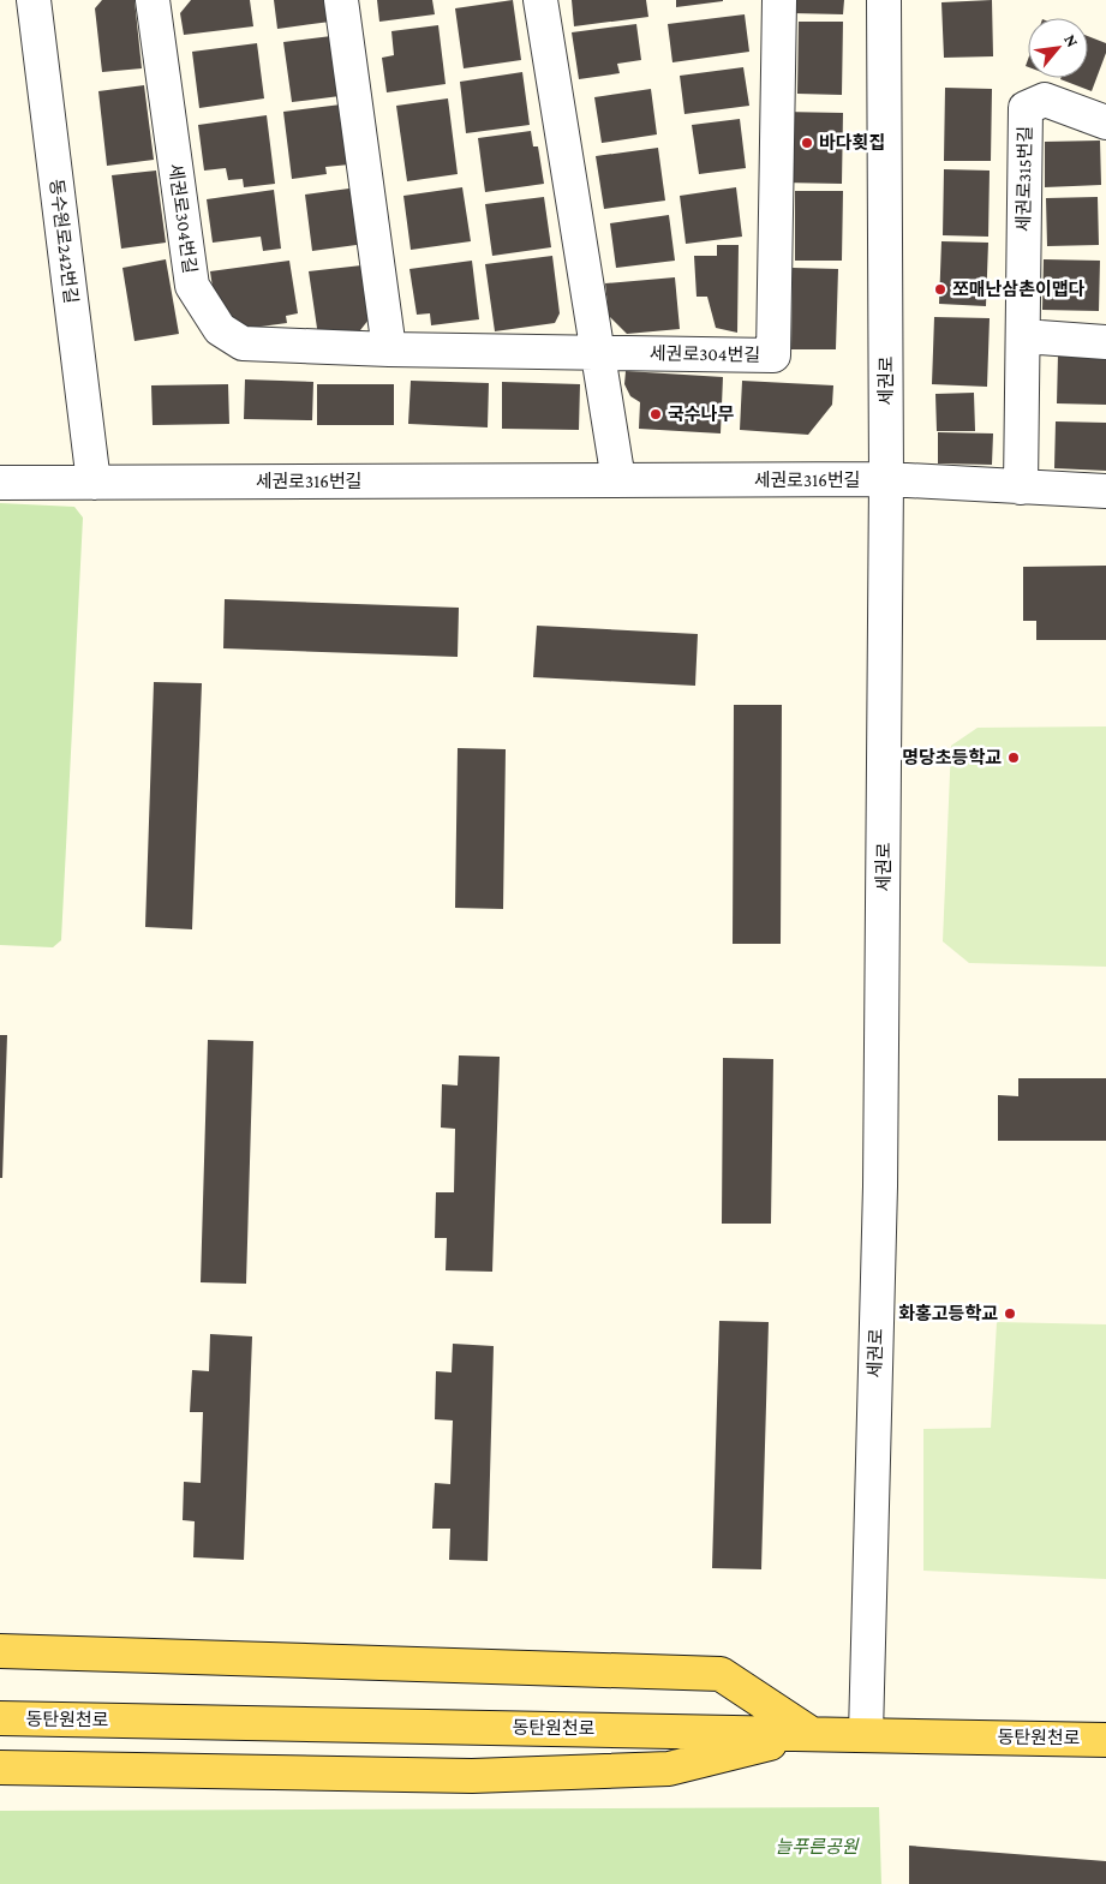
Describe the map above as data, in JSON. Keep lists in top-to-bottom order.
{
  "streets": {
    "main road": ["동탄원천로"],
    "street": [
      "세권로315번길",
      "세권로304번길",
      "동수원로242번길",
      "세권로",
      "세권로316번길"
    ]
  },
  "crossings": [
    ["동수원로242번길", "세권로316번길"],
    ["세권로", "세권로316번길"],
    ["세권로", "동탄원천로"]
  ],
  "parks": ["늘푸른공원"],
  "places": [
    "바다횟집",
    "쪼매난삼촌이맵다",
    "국수나무",
    "명당초등학교",
    "화홍고등학교"
  ],
  "north": "top right"
}
